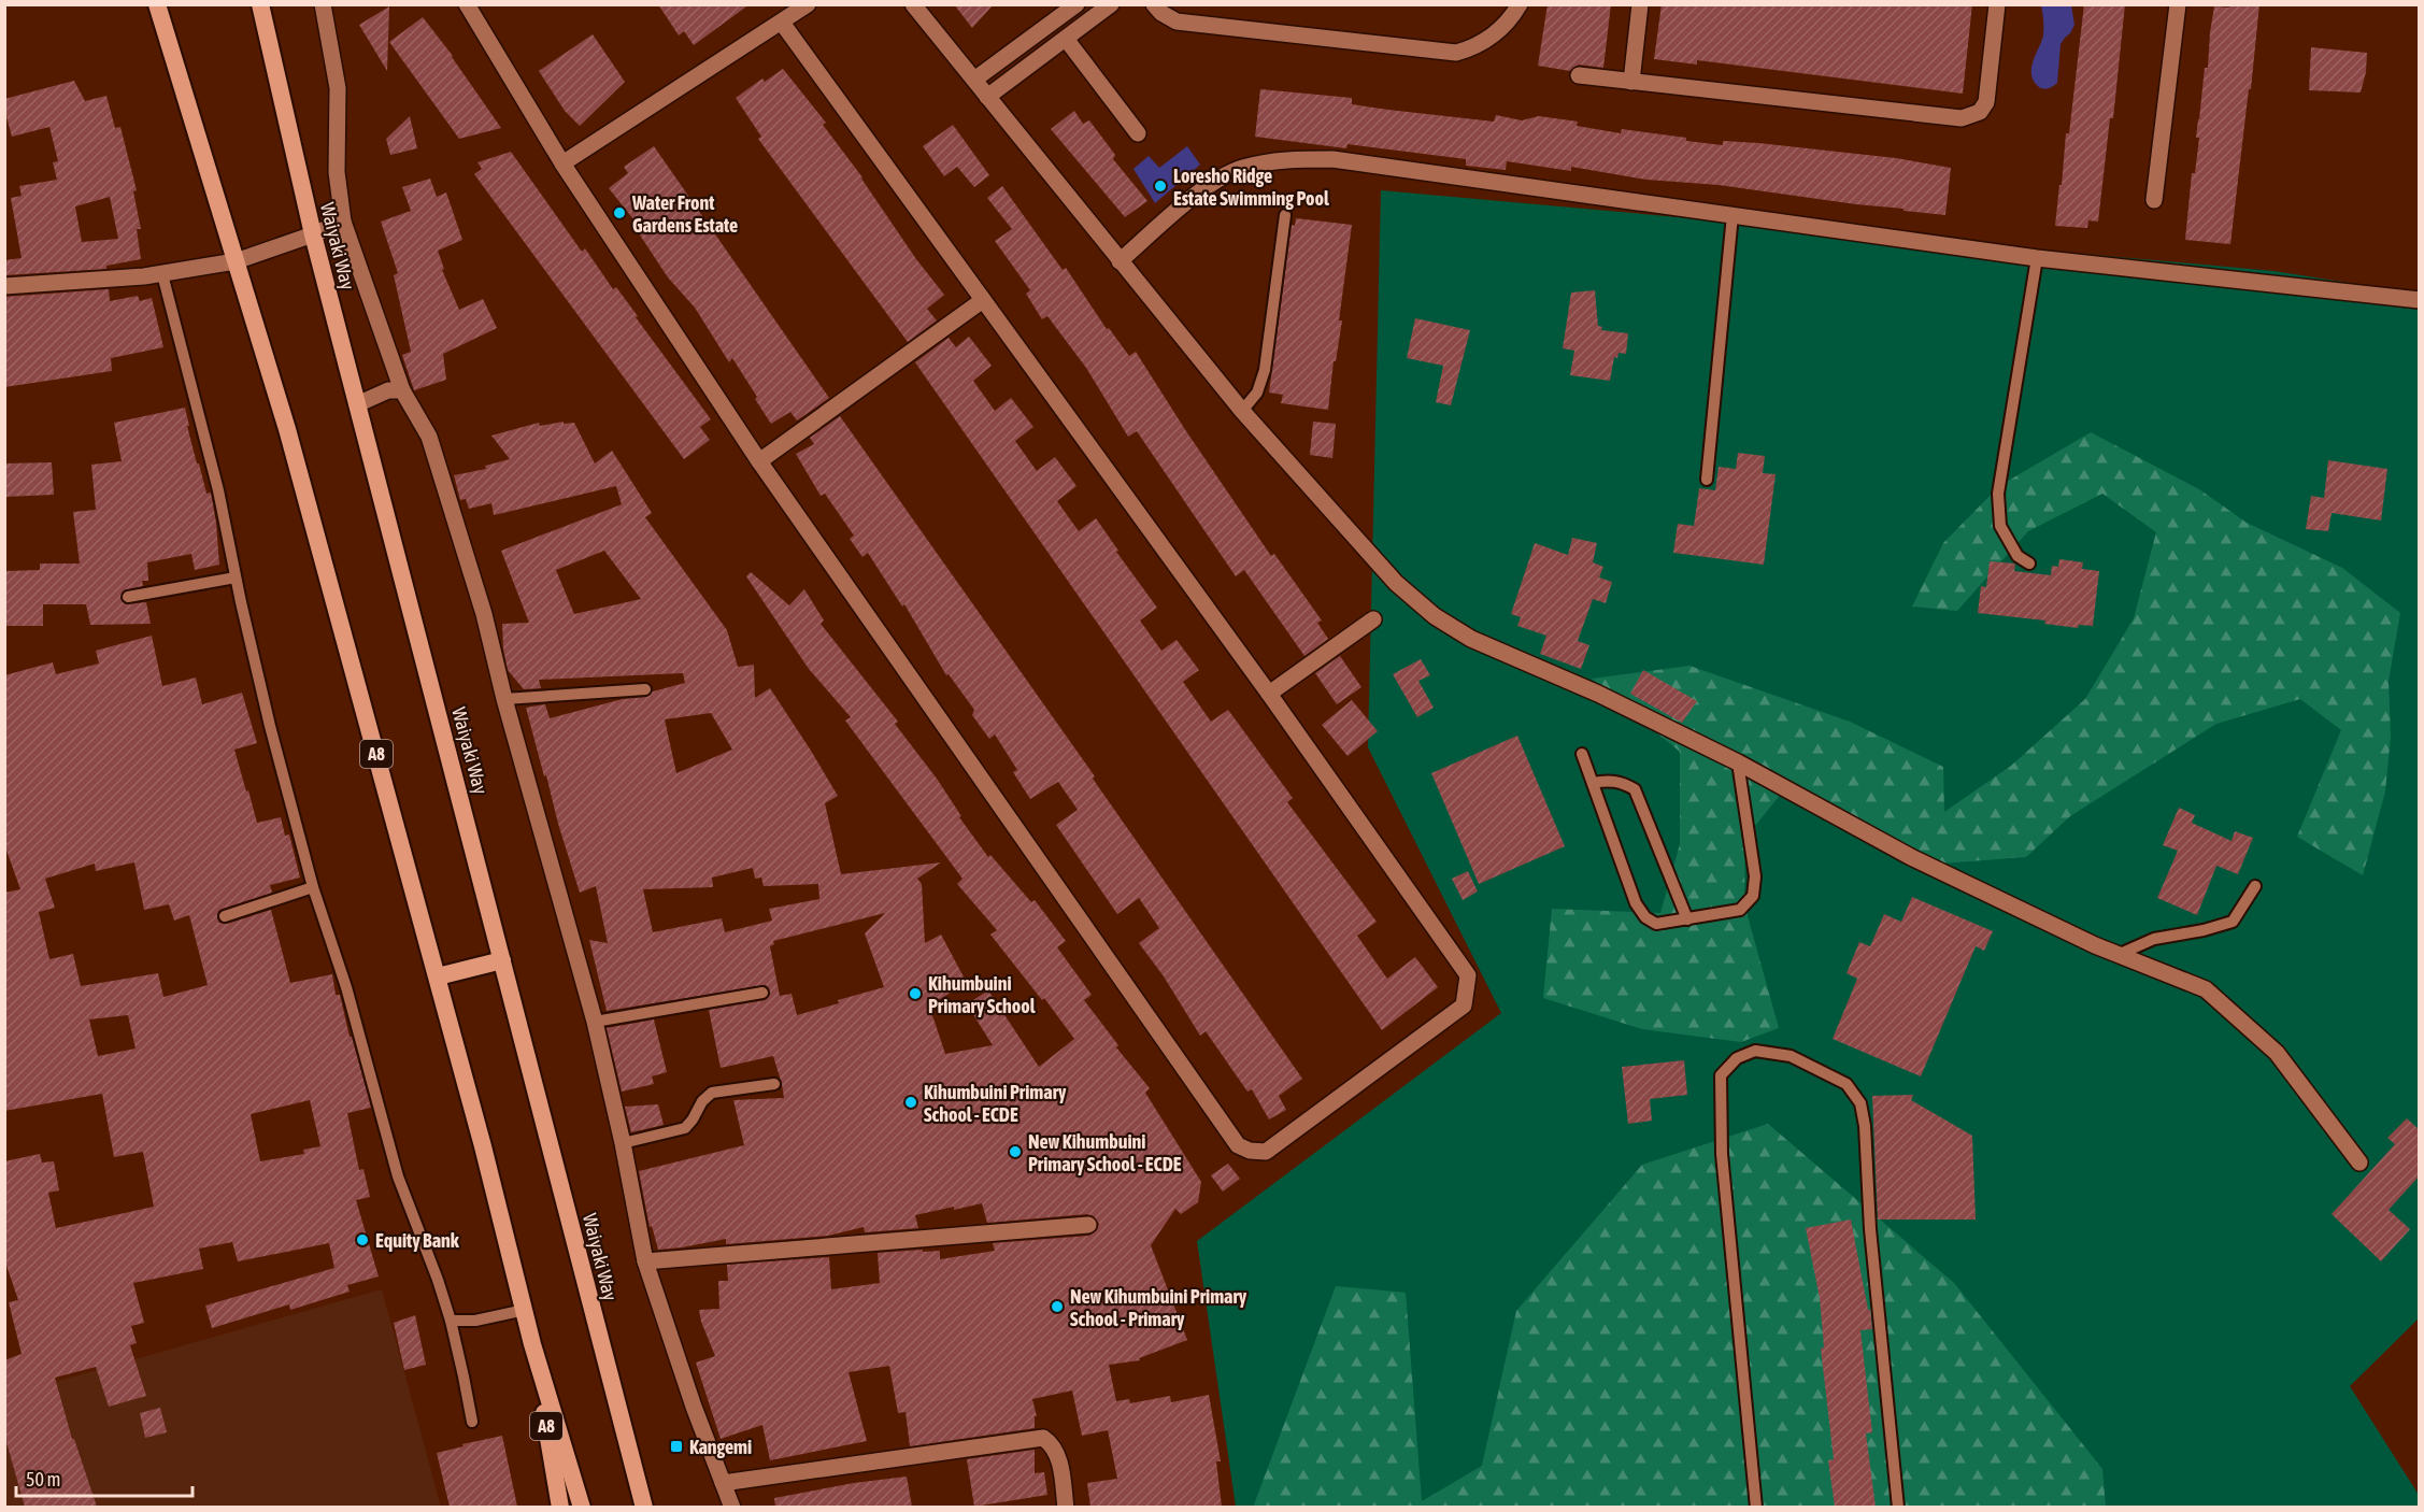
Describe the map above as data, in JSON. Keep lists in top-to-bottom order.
{
  "streets": {
    "highway": ["Waiyaki Way", "A8"]
  },
  "places": {
    "other": [
      "Loresho Ridge Estate Swimming Pool",
      "Water Front Gardens Estate",
      "Kihumbuini Primary School",
      "Kihumbuini Primary School - ECDE",
      "New Kihumbuini Primary School - ECDE",
      "Equity Bank",
      "New Kihumbuini Primary School - Primary"
    ],
    "transit": ["Kangemi"]
  },
  "scale_bar": "50 m"
}
